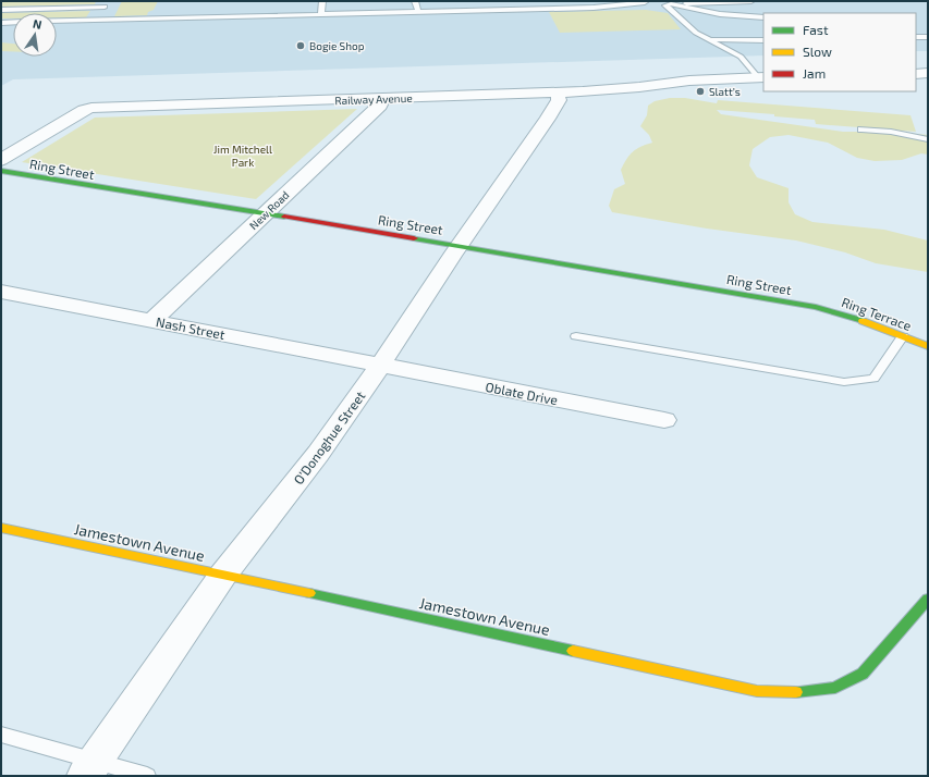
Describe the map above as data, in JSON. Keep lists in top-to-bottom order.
{
  "streets": {
    "street": [
      "Railway Avenue",
      "Ring Street",
      "New Road",
      "Ring Terrace",
      "Nash Street",
      "Oblate Drive",
      "O'Donoghue Street",
      "Jamestown Avenue"
    ]
  },
  "crossings": [
    ["Railway Avenue", "New Road"],
    ["Railway Avenue", "O'Donoghue Street"],
    ["Ring Street", "New Road"],
    ["Ring Street", "Ring Terrace"],
    ["Ring Street", "O'Donoghue Street"],
    ["New Road", "Nash Street"],
    ["Nash Street", "Oblate Drive"],
    ["Nash Street", "O'Donoghue Street"],
    ["Oblate Drive", "O'Donoghue Street"],
    ["O'Donoghue Street", "Jamestown Avenue"]
  ],
  "parks": ["Jim Mitchell Park"],
  "places": ["Bogie Shop", "Slatt’s"],
  "legend": ["Fast", "Slow", "Jam"],
  "north": "top"
}
